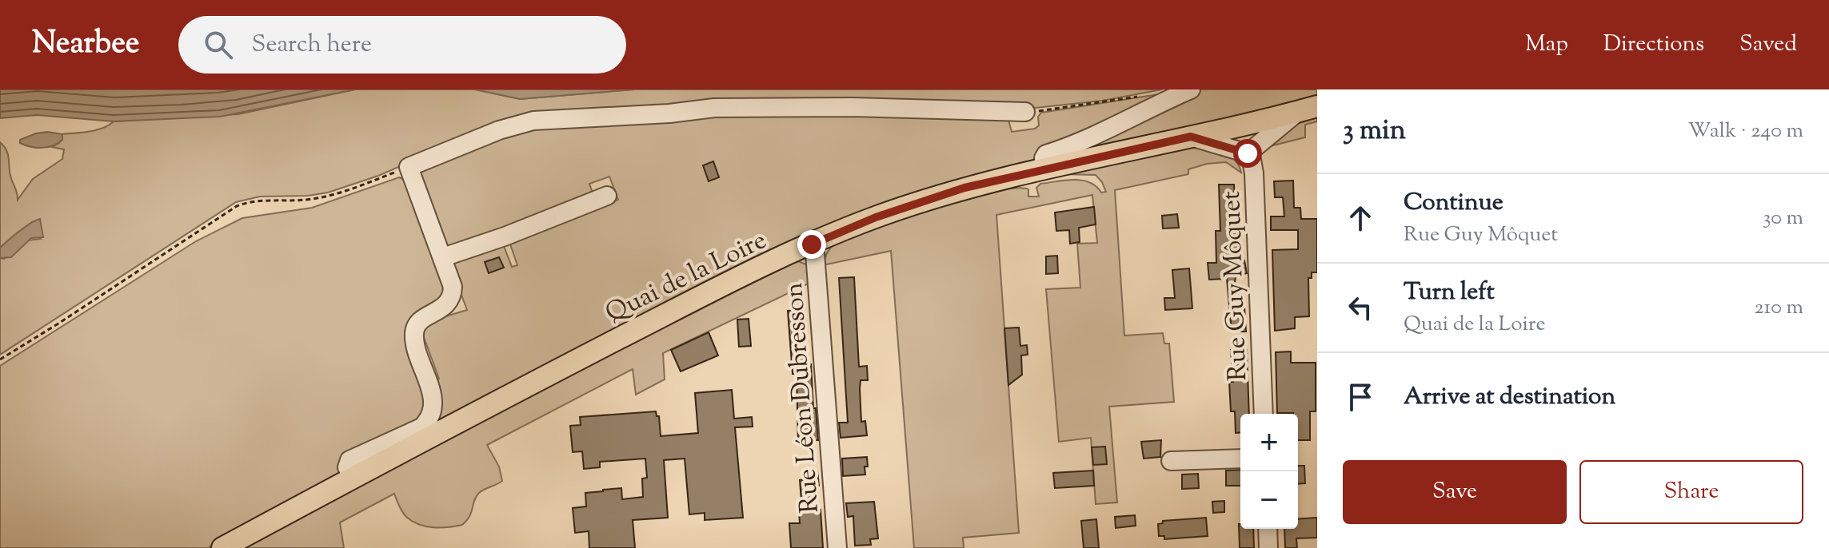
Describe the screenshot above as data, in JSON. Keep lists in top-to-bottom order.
{
  "streets": {
    "main road": ["Quai de la Loire"],
    "street": ["Rue Guy Môquet", "Rue Léon Dubresson"]
  },
  "crossings": [
    ["Quai de la Loire", "Rue Guy Môquet"],
    ["Quai de la Loire", "Rue Léon Dubresson"]
  ],
  "page": {
    "header": "Nearbee",
    "search": "Search here",
    "nav": ["Map", "Directions", "Saved"],
    "heading": ["3 min", "Walk · 240 m"],
    "list": [
      ["Continue", "Rue Guy Môquet", "30 m"],
      ["Turn left", "Quai de la Loire", "210 m"],
      "Arrive at destination"
    ],
    "map_buttons": ["+", "−"],
    "buttons": ["Save", "Share"]
  }
}
